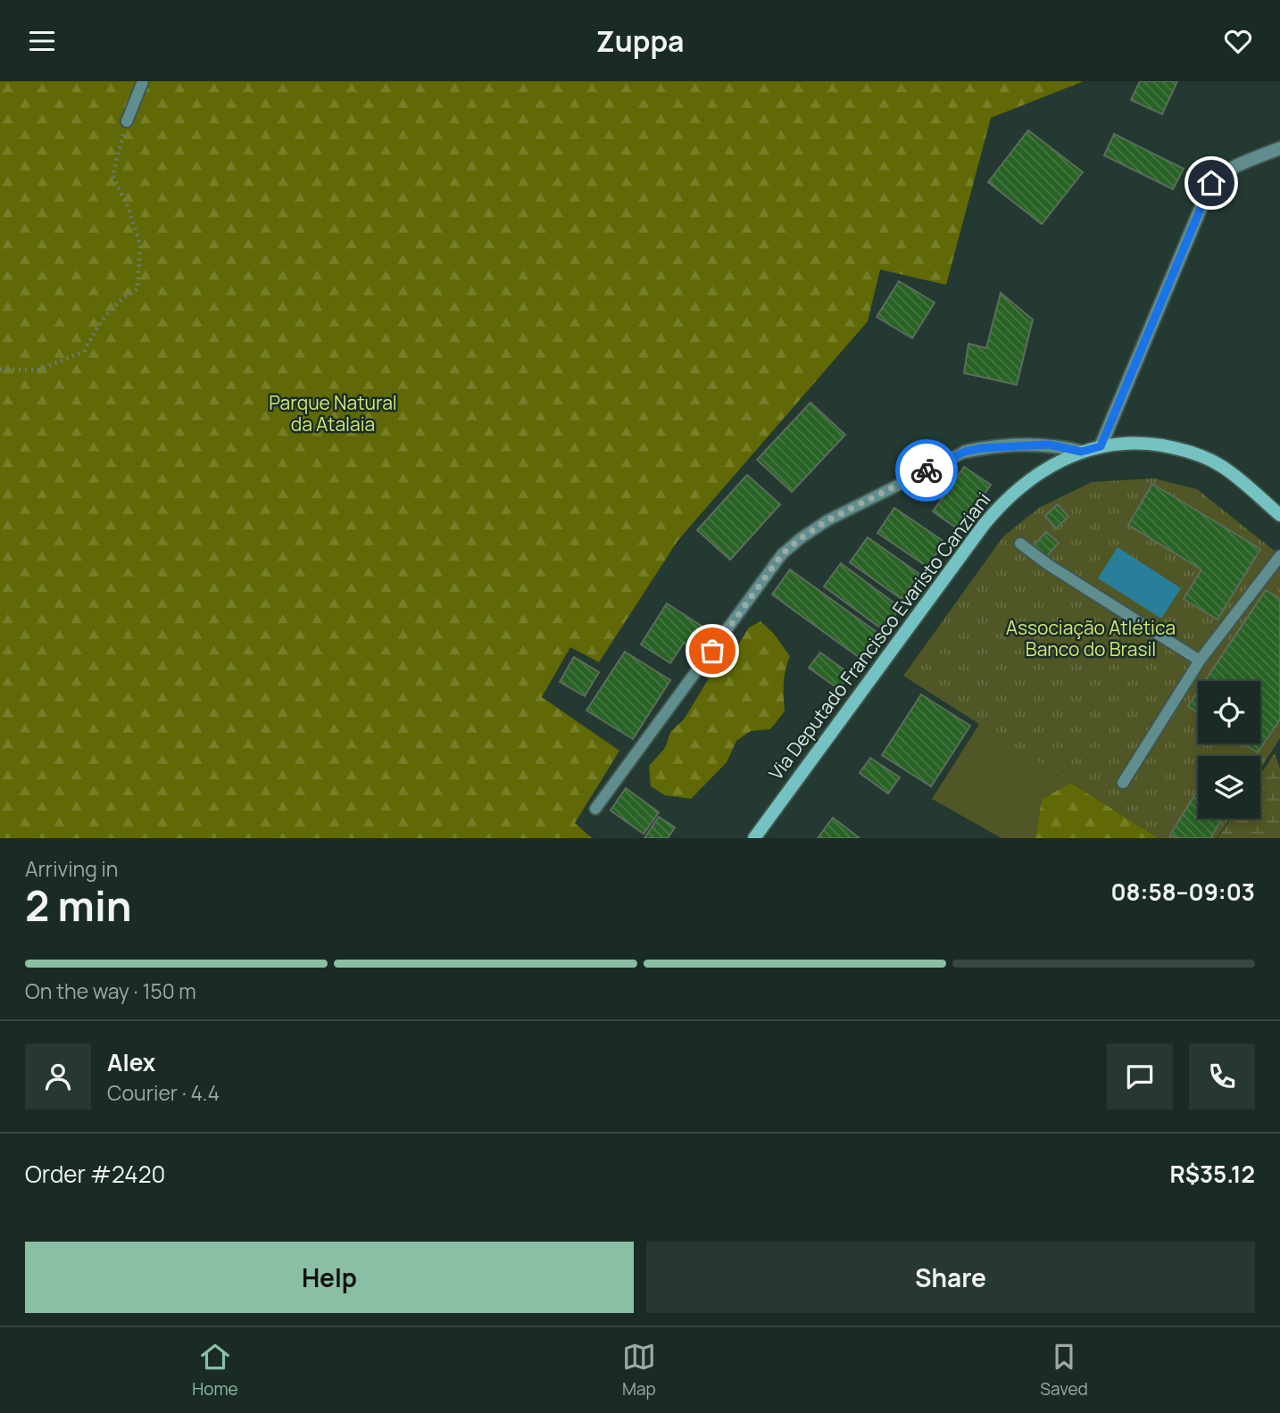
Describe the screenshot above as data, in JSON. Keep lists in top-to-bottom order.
{
  "streets": {
    "street": ["Via Deputado Francisco Evaristo Canziani"]
  },
  "parks": ["Parque Natural da Atalaia", "Associação Atlética Banco do Brasil"],
  "page": {
    "header": "Zuppa",
    "heading": ["2 min", "Arriving in", "08:58–09:03"],
    "panel": [
      "Alex",
      "Courier · 4.4",
      "Order #2420",
      "R$35.12"
    ],
    "bar": "On the way · 150 m",
    "buttons": ["Help", "Share"],
    "tabs": ["Home", "Map", "Saved"]
  }
}
